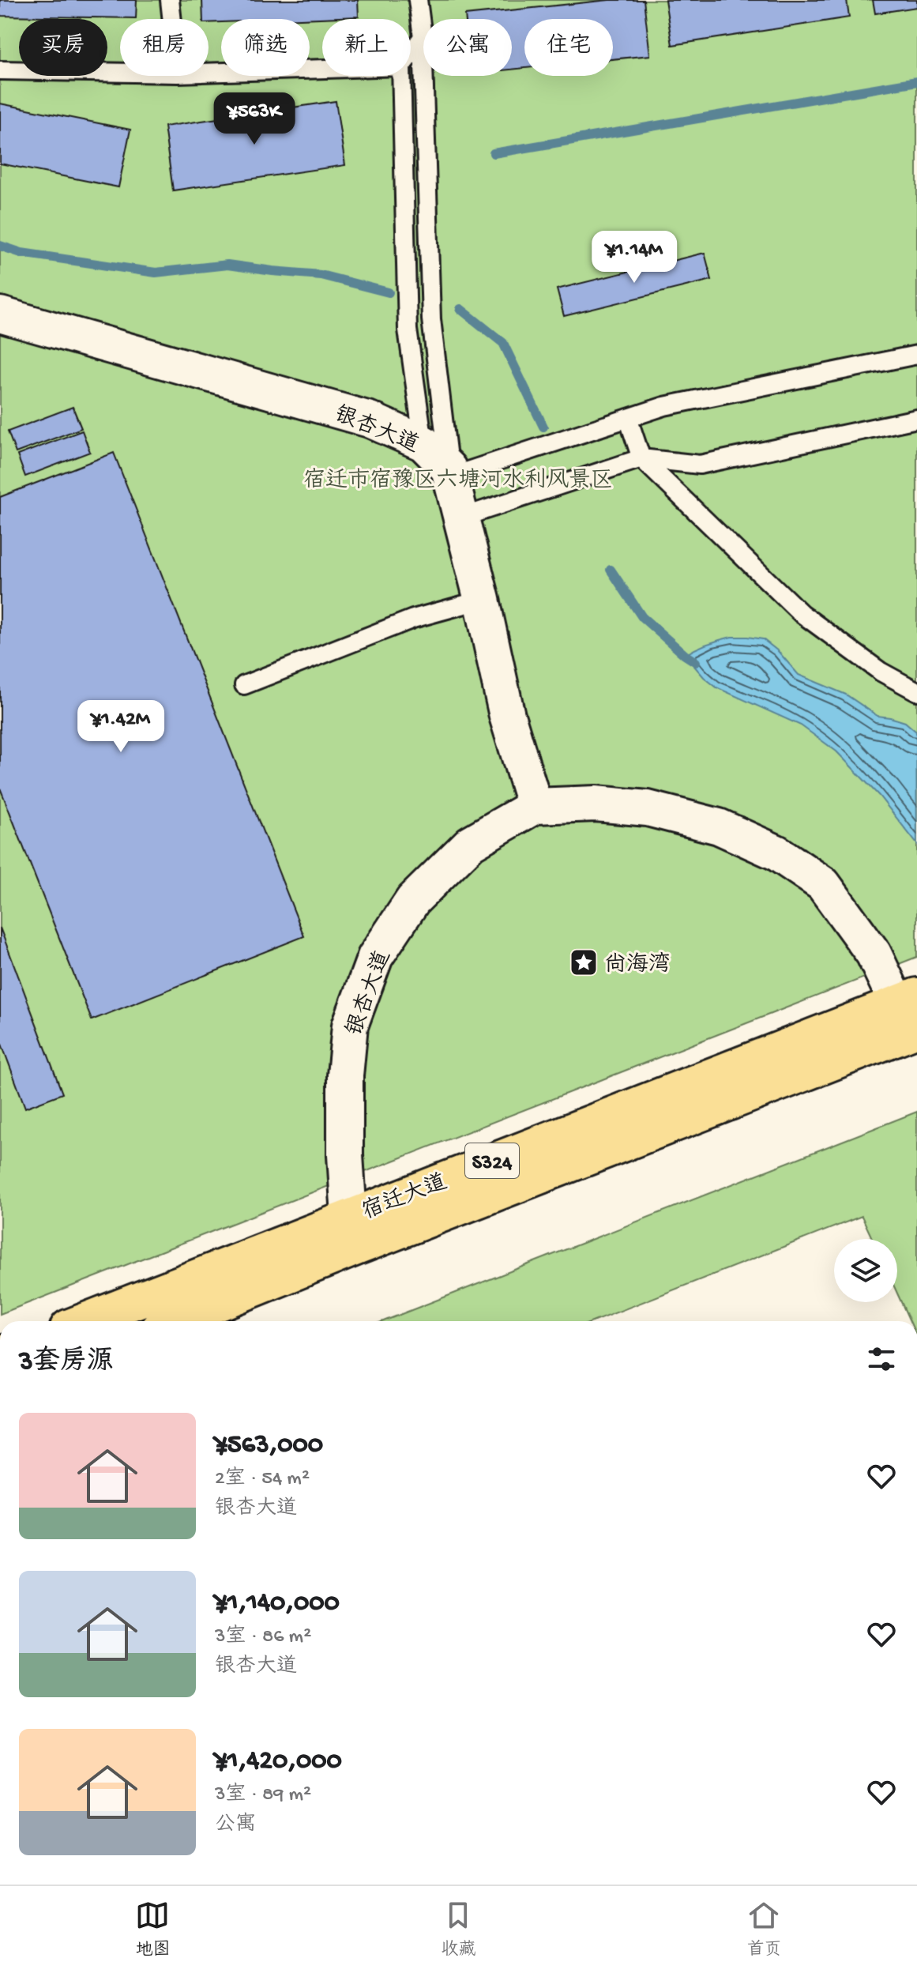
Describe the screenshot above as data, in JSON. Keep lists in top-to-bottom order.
{
  "streets": {
    "main road": ["S324", "宿迁大道"],
    "street": ["银杏大道"]
  },
  "crossings": [
    ["银杏大道", "宿迁大道"]
  ],
  "parks": ["宿迁市宿豫区六塘河水利风景区"],
  "places": {
    "place": ["尚海湾"]
  },
  "page": {
    "chip": [
      "买房",
      "租房",
      "筛选",
      "新上",
      "公寓",
      "住宅"
    ],
    "price": ["¥563K", "¥1.14M", "¥1.42M"],
    "heading": "3套房源",
    "list": [
      {
        "name": "¥563,000",
        "note": "2室 · 54 m² · 银杏大道"
      },
      {
        "name": "¥1,140,000",
        "note": "3室 · 86 m² · 银杏大道"
      },
      {
        "name": "¥1,420,000",
        "note": "3室 · 89 m² · 公寓"
      }
    ],
    "tabs": ["地图", "收藏", "首页"]
  }
}
